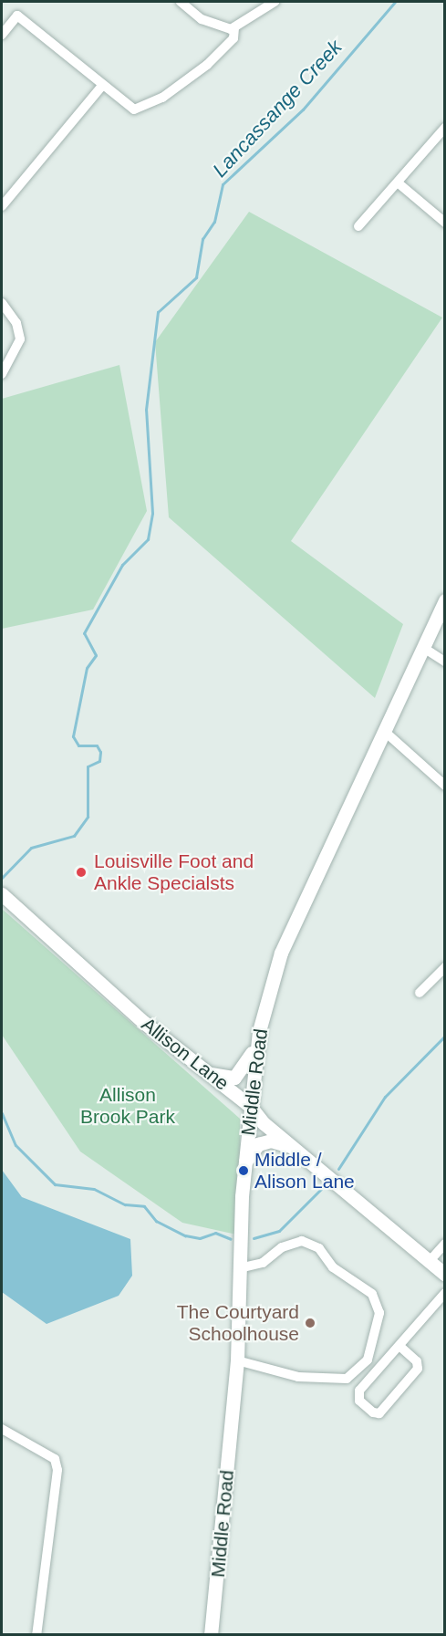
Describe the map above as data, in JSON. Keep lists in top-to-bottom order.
{
  "streets": {
    "main road": ["Allison Lane", "Middle Road"]
  },
  "crossings": [
    ["Allison Lane", "Middle Road"]
  ],
  "water": ["Lancassange Creek"],
  "parks": ["Allison Brook Park"],
  "places": ["Louisville Foot and Ankle Specialsts", "Middle / Alison Lane", "The Courtyard Schoolhouse"]
}
